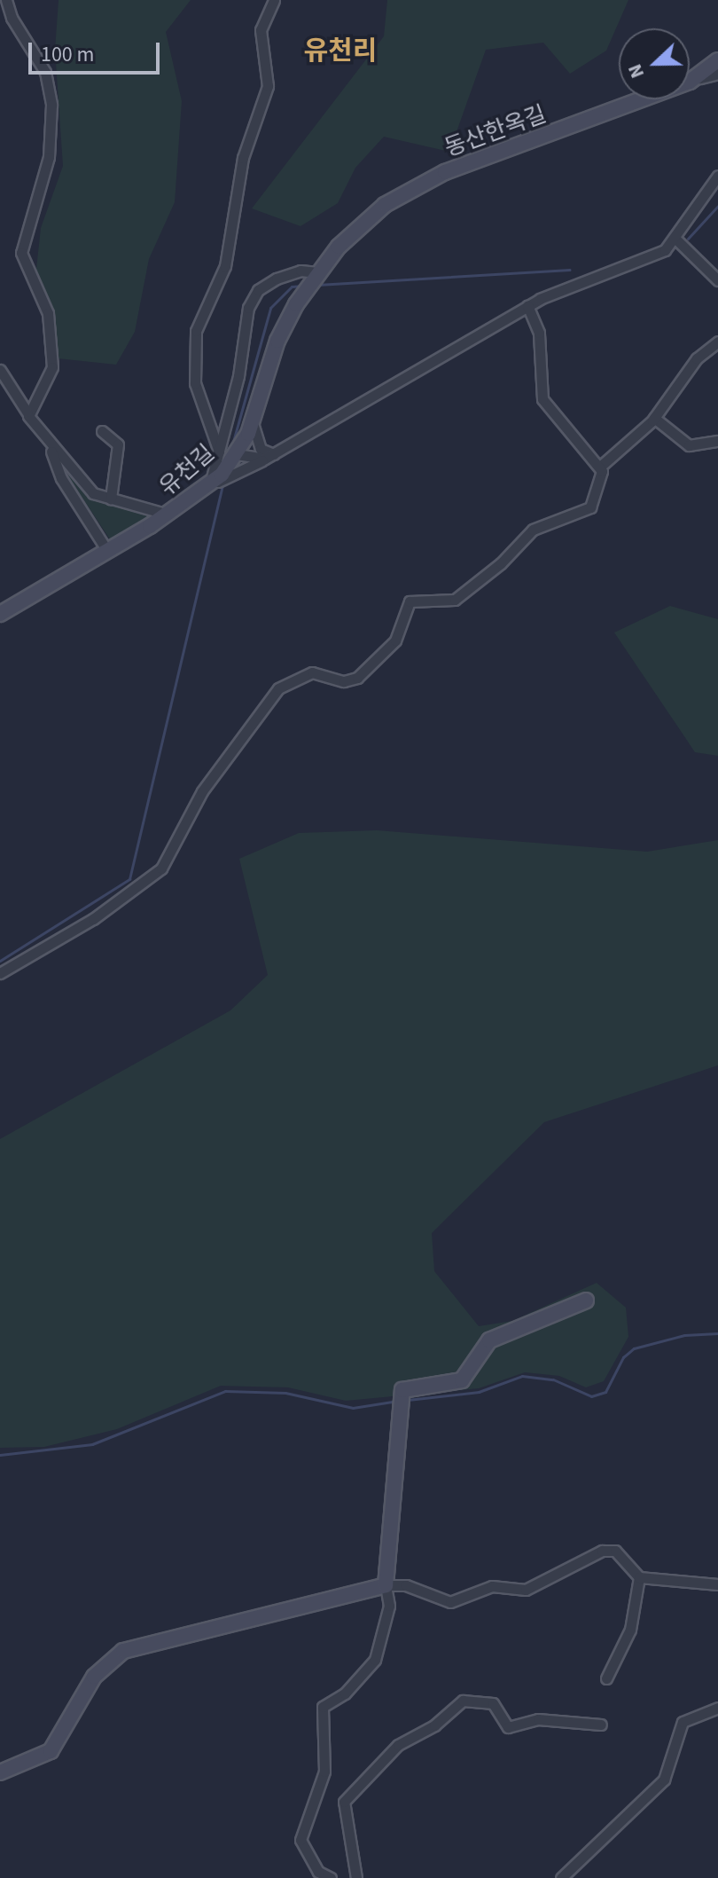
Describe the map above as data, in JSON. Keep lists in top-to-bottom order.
{
  "streets": {
    "street": ["동산한옥길", "유천길"]
  },
  "crossings": [
    ["동산한옥길", "유천길"]
  ],
  "districts": ["유천리"],
  "scale_bar": "100 m",
  "north": "left"
}
